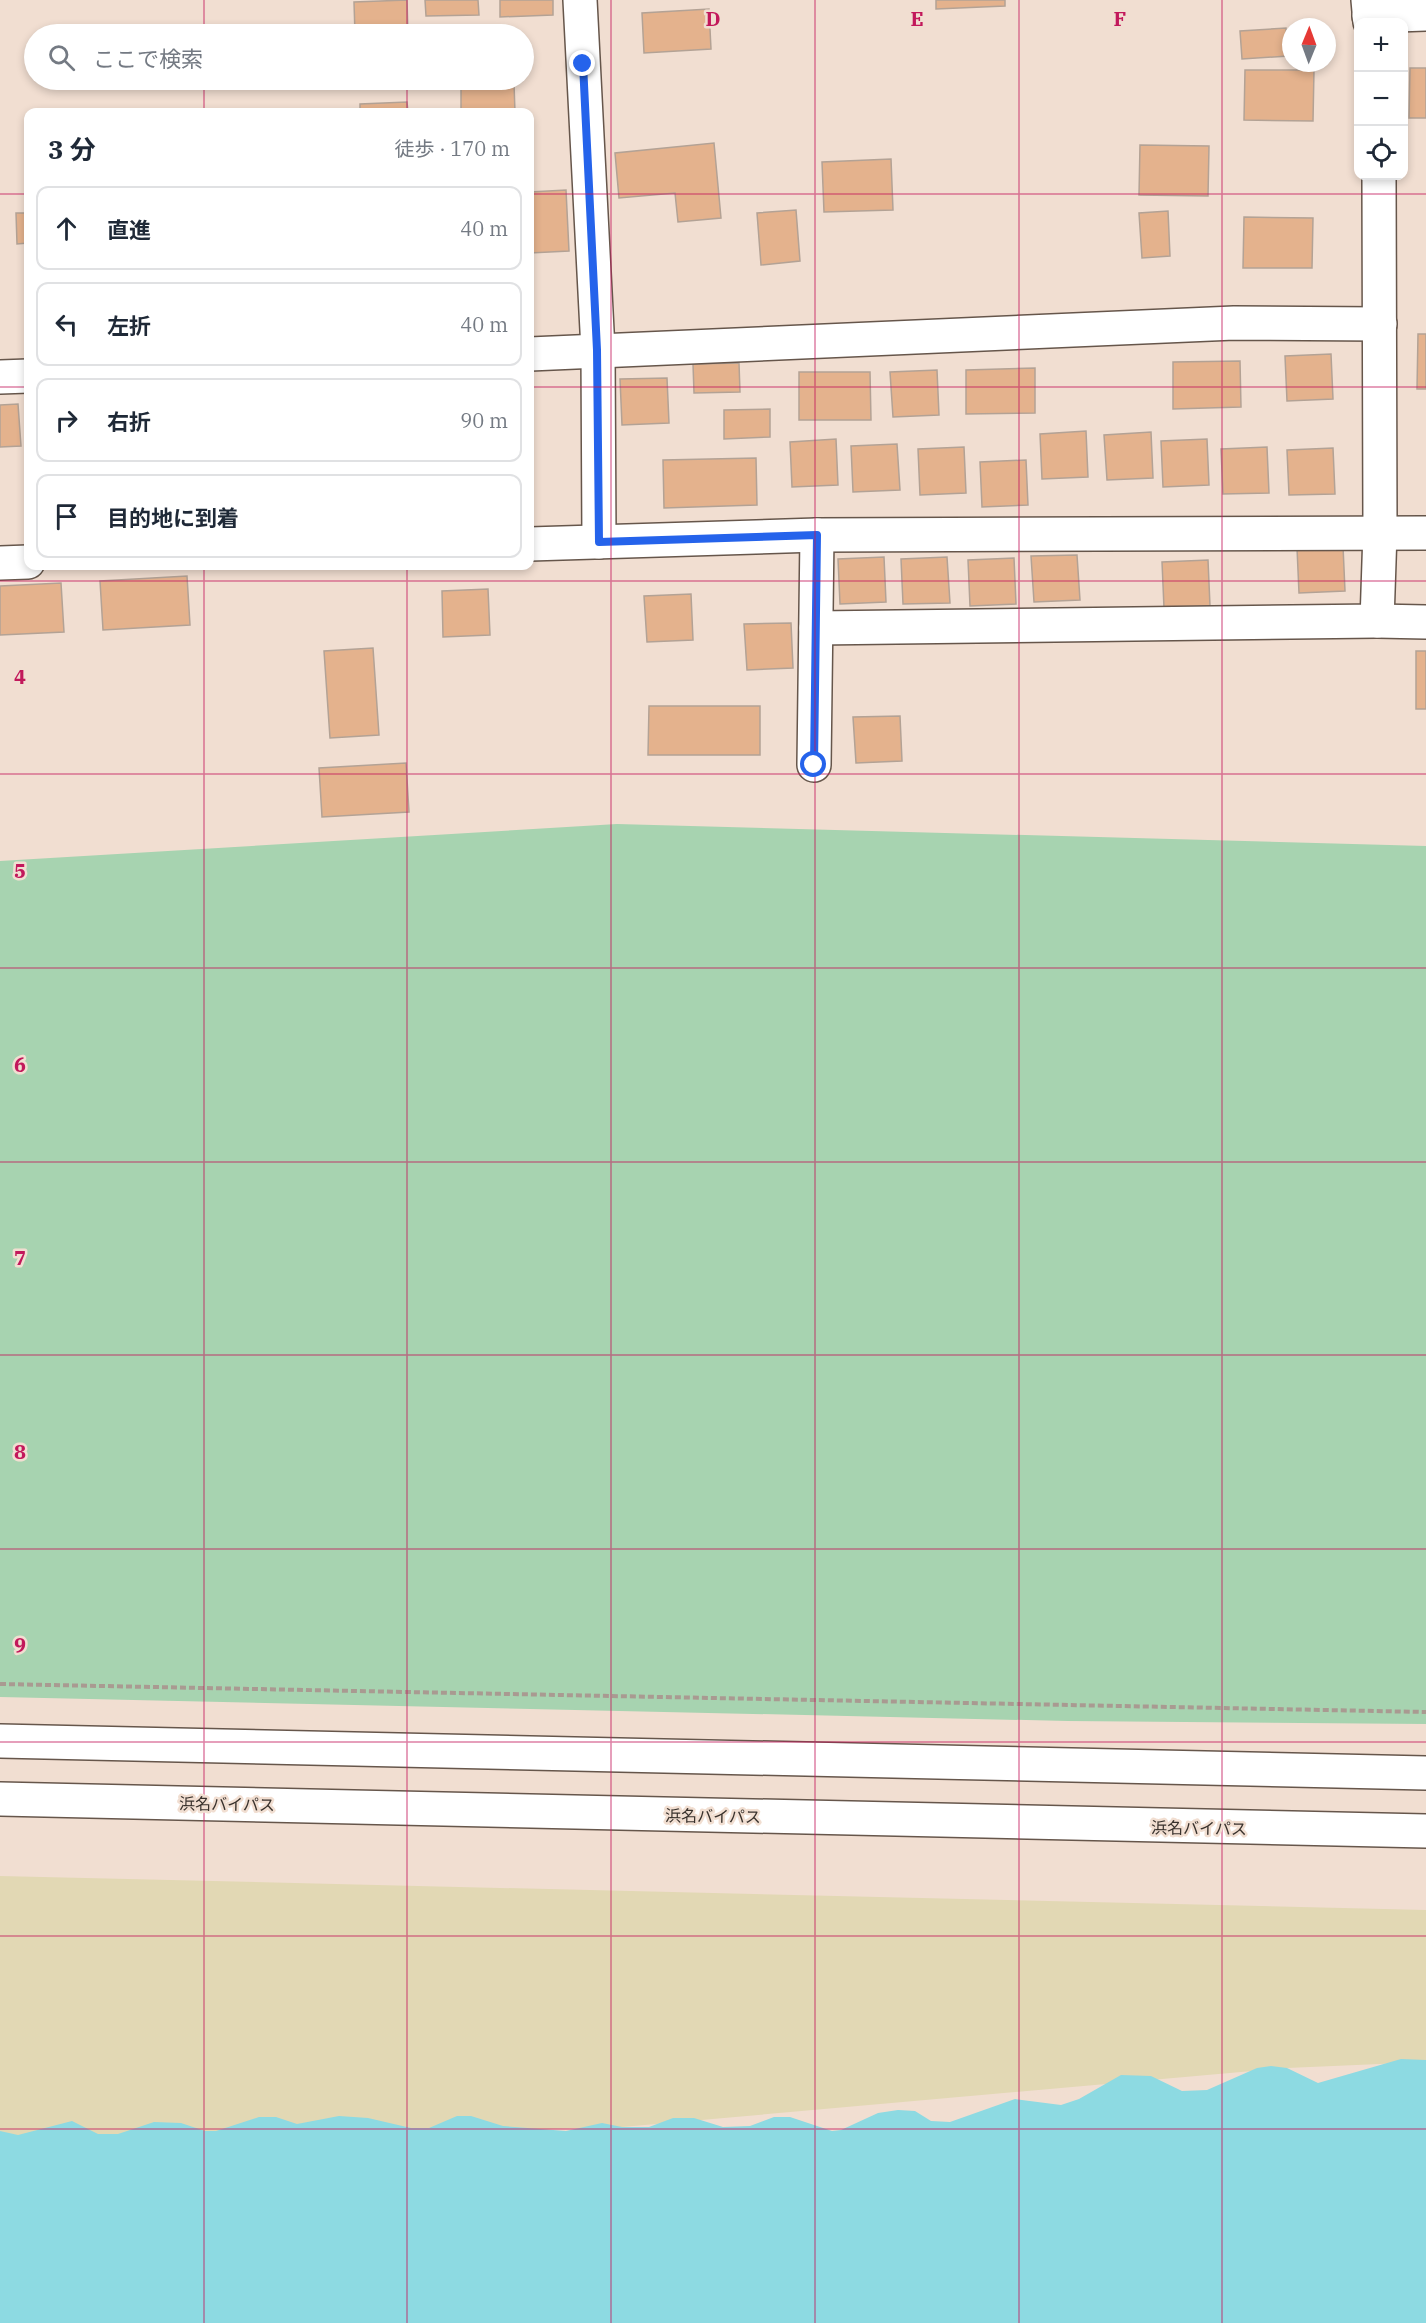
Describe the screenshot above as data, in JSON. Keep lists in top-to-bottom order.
{
  "streets": {
    "main road": ["浜名バイパス"]
  },
  "north": "top",
  "page": {
    "map_buttons": ["+", "−"],
    "search": "ここで検索",
    "heading": ["3 分", "徒歩 · 170 m"],
    "list": [
      ["直進", "40 m"],
      ["左折", "40 m"],
      ["右折", "90 m"],
      "目的地に到着"
    ]
  },
  "grid": {
    "columns": ["D", "E", "F"],
    "rows": [
      "4",
      "5",
      "6",
      "7",
      "8",
      "9"
    ]
  }
}
